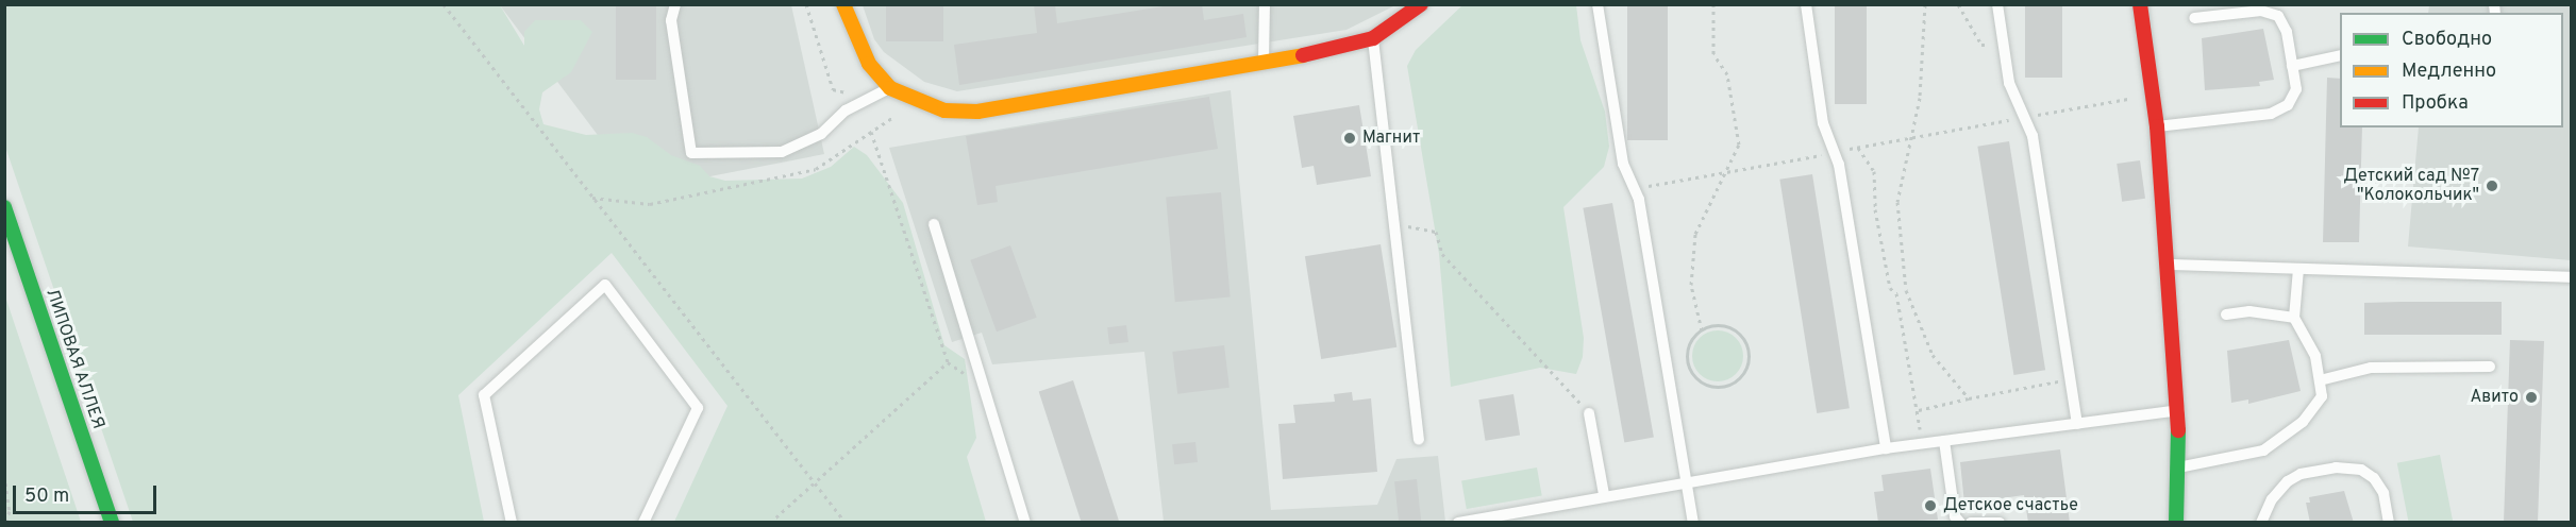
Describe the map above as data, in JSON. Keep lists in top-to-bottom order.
{
  "streets": {
    "street": ["ЛИПОВАЯ АЛЛЕЯ"]
  },
  "places": [
    "Магнит",
    "Детский сад №7 \"Колокольчик\"",
    "Авито",
    "Детское счастье"
  ],
  "legend": ["Свободно", "Медленно", "Пробка"],
  "scale_bar": "50 m"
}
